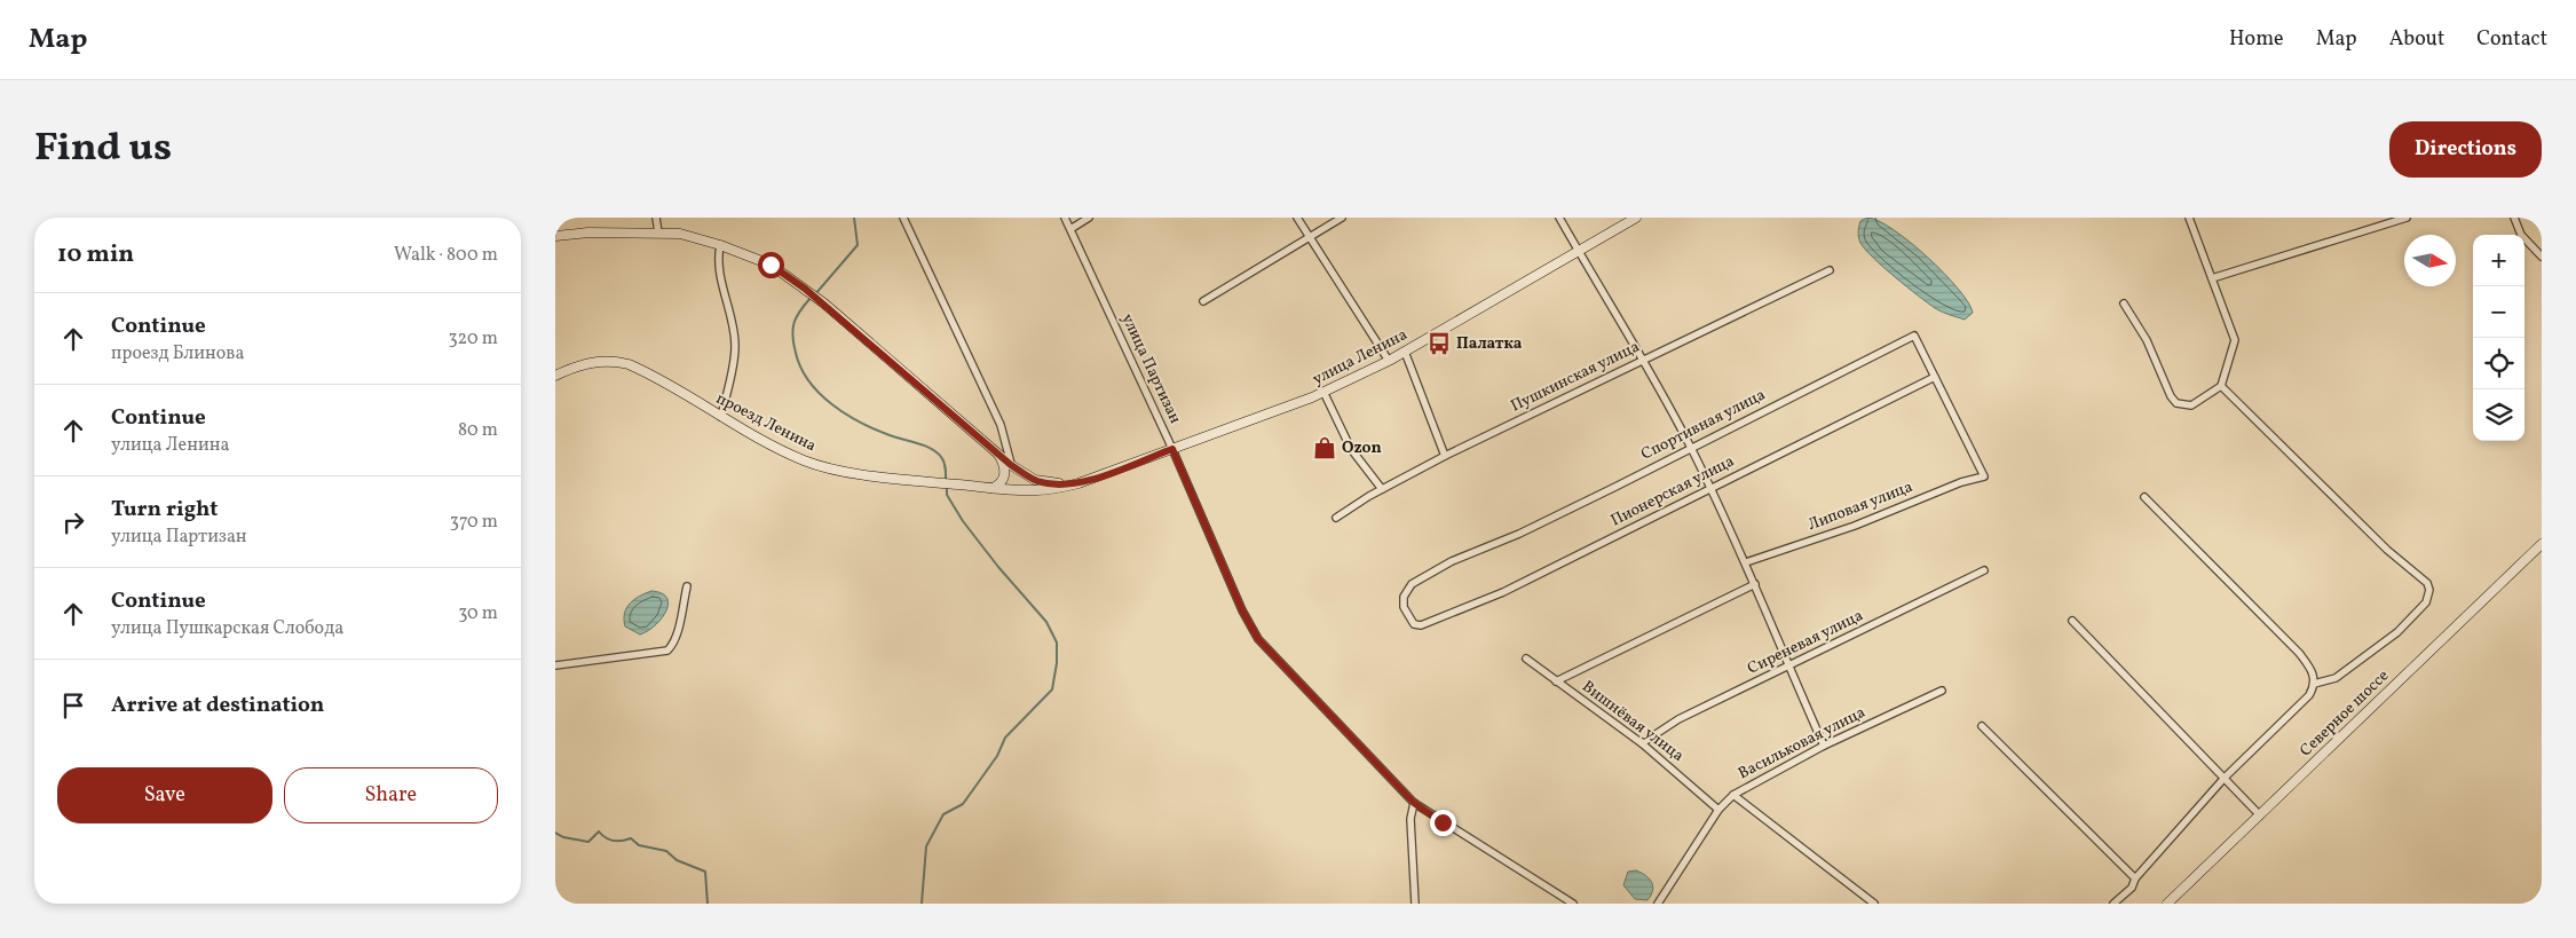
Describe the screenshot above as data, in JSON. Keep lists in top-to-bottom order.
{
  "streets": {
    "main road": ["улица Ленина", "проезд Ленина", "Северное шоссе"],
    "street": [
      "улица Партизан",
      "Пушкинская улица",
      "Спортивная улица",
      "Пионерская улица",
      "Липовая улица",
      "Сиреневая улица",
      "Вишнёвая улица",
      "Васильковая улица"
    ]
  },
  "crossings": [
    ["улица Ленина", "улица Партизан"],
    ["улица Ленина", "проезд Ленина"],
    ["Спортивная улица", "Пионерская улица"],
    ["Спортивная улица", "Липовая улица"],
    ["Сиреневая улица", "Вишнёвая улица"],
    ["Вишнёвая улица", "Васильковая улица"]
  ],
  "places": {
    "bus stop": ["Палатка"],
    "shop": ["Ozon"]
  },
  "north": "right",
  "page": {
    "header": "Map",
    "nav": [
      "Home",
      "Map",
      "About",
      "Contact"
    ],
    "title": "Find us",
    "buttons": [
      "Directions",
      ["Save", "Share"]
    ],
    "heading": ["10 min", "Walk · 800 m"],
    "map_buttons": ["+", "−"],
    "list": [
      ["Continue", "проезд Блинова", "320 m"],
      ["Continue", "улица Ленина", "80 m"],
      ["Turn right", "улица Партизан", "370 m"],
      ["Continue", "улица Пушкарская Слобода", "30 m"],
      "Arrive at destination"
    ]
  }
}
